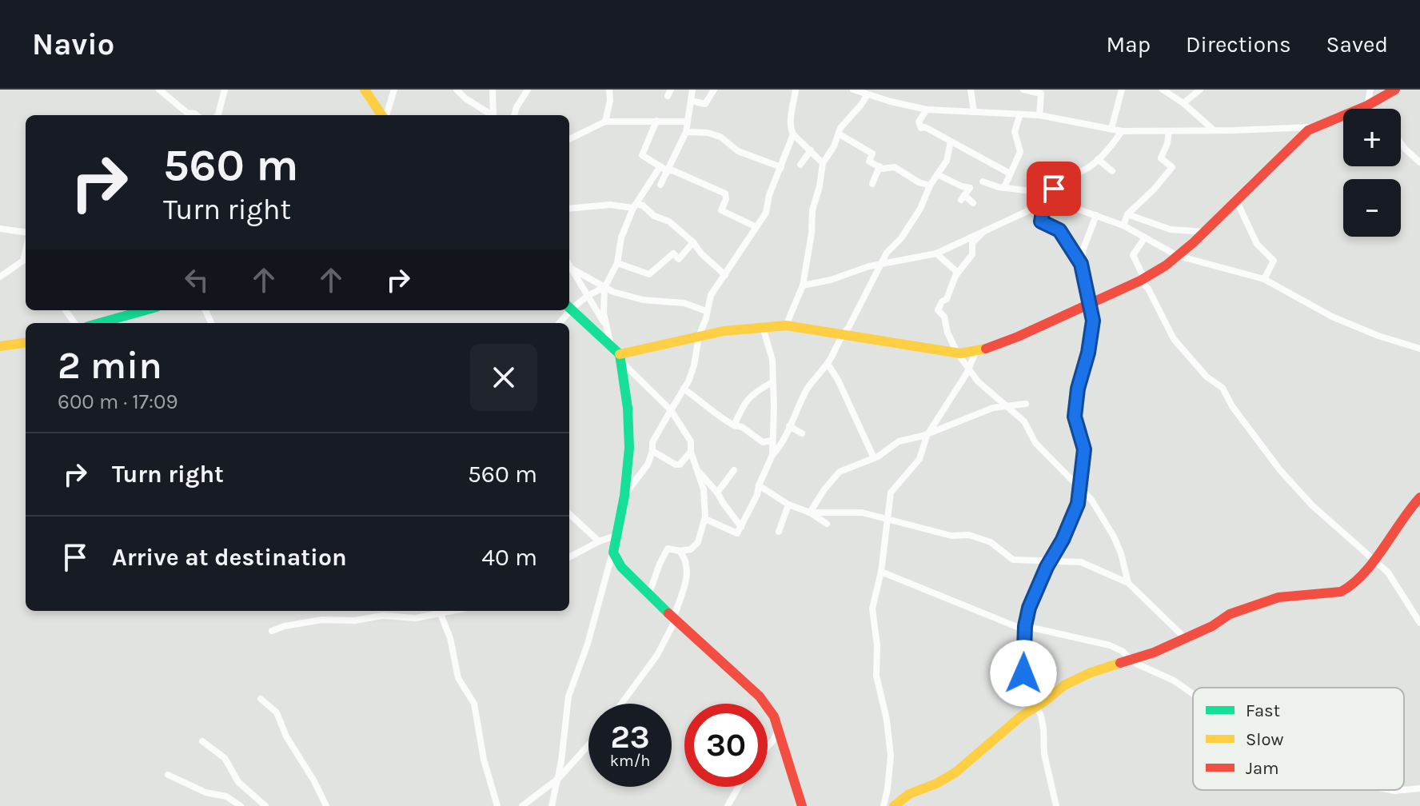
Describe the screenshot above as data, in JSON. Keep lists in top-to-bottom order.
{
  "legend": ["Fast", "Slow", "Jam"],
  "page": {
    "header": "Navio",
    "nav": ["Map", "Directions", "Saved"],
    "map_buttons": ["+", "−"],
    "turn": ["560 m", "Turn right"],
    "heading": ["2 min", "600 m · 17:09"],
    "list": [
      {
        "name": "Turn right",
        "value": "560 m"
      },
      {
        "name": "Arrive at destination",
        "value": "40 m"
      }
    ],
    "speed": "23 km/h",
    "limit": "30"
  }
}
